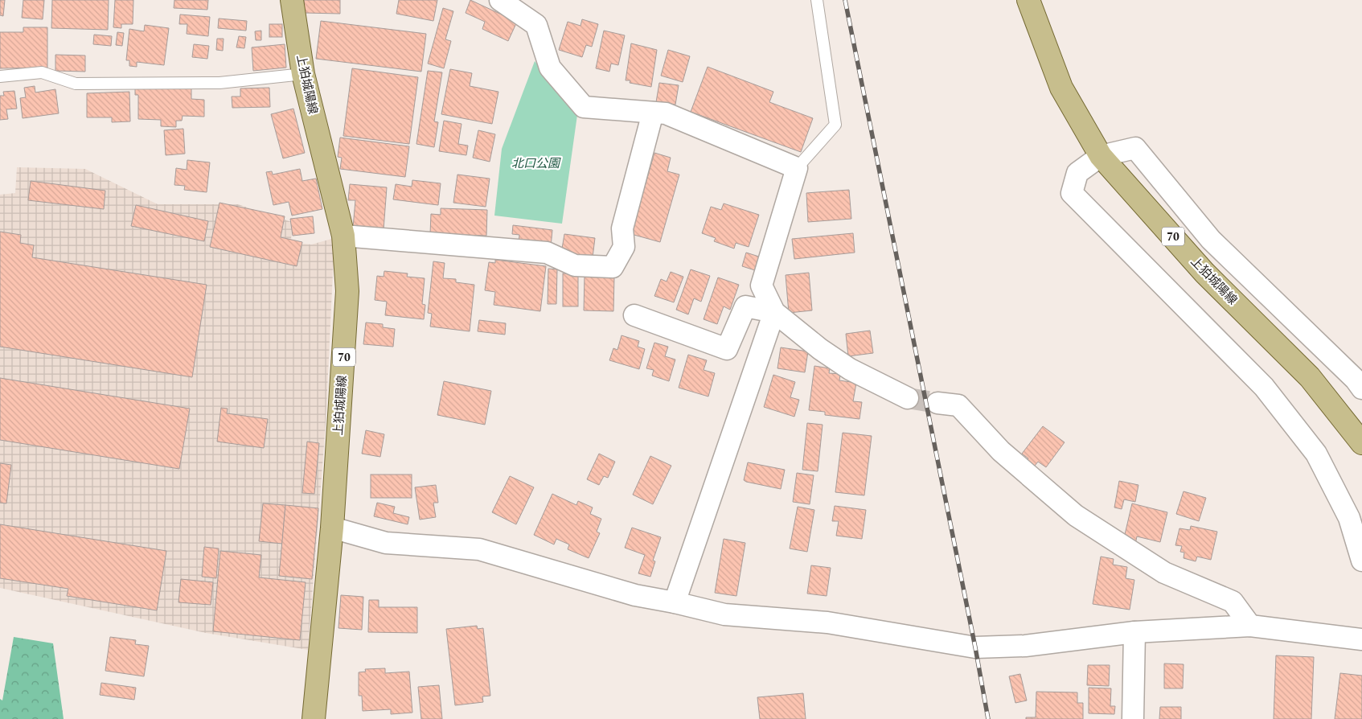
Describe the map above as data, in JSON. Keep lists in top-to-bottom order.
{
  "streets": {
    "main road": ["上狛城陽線", "70"]
  },
  "parks": ["北口公園"]
}
